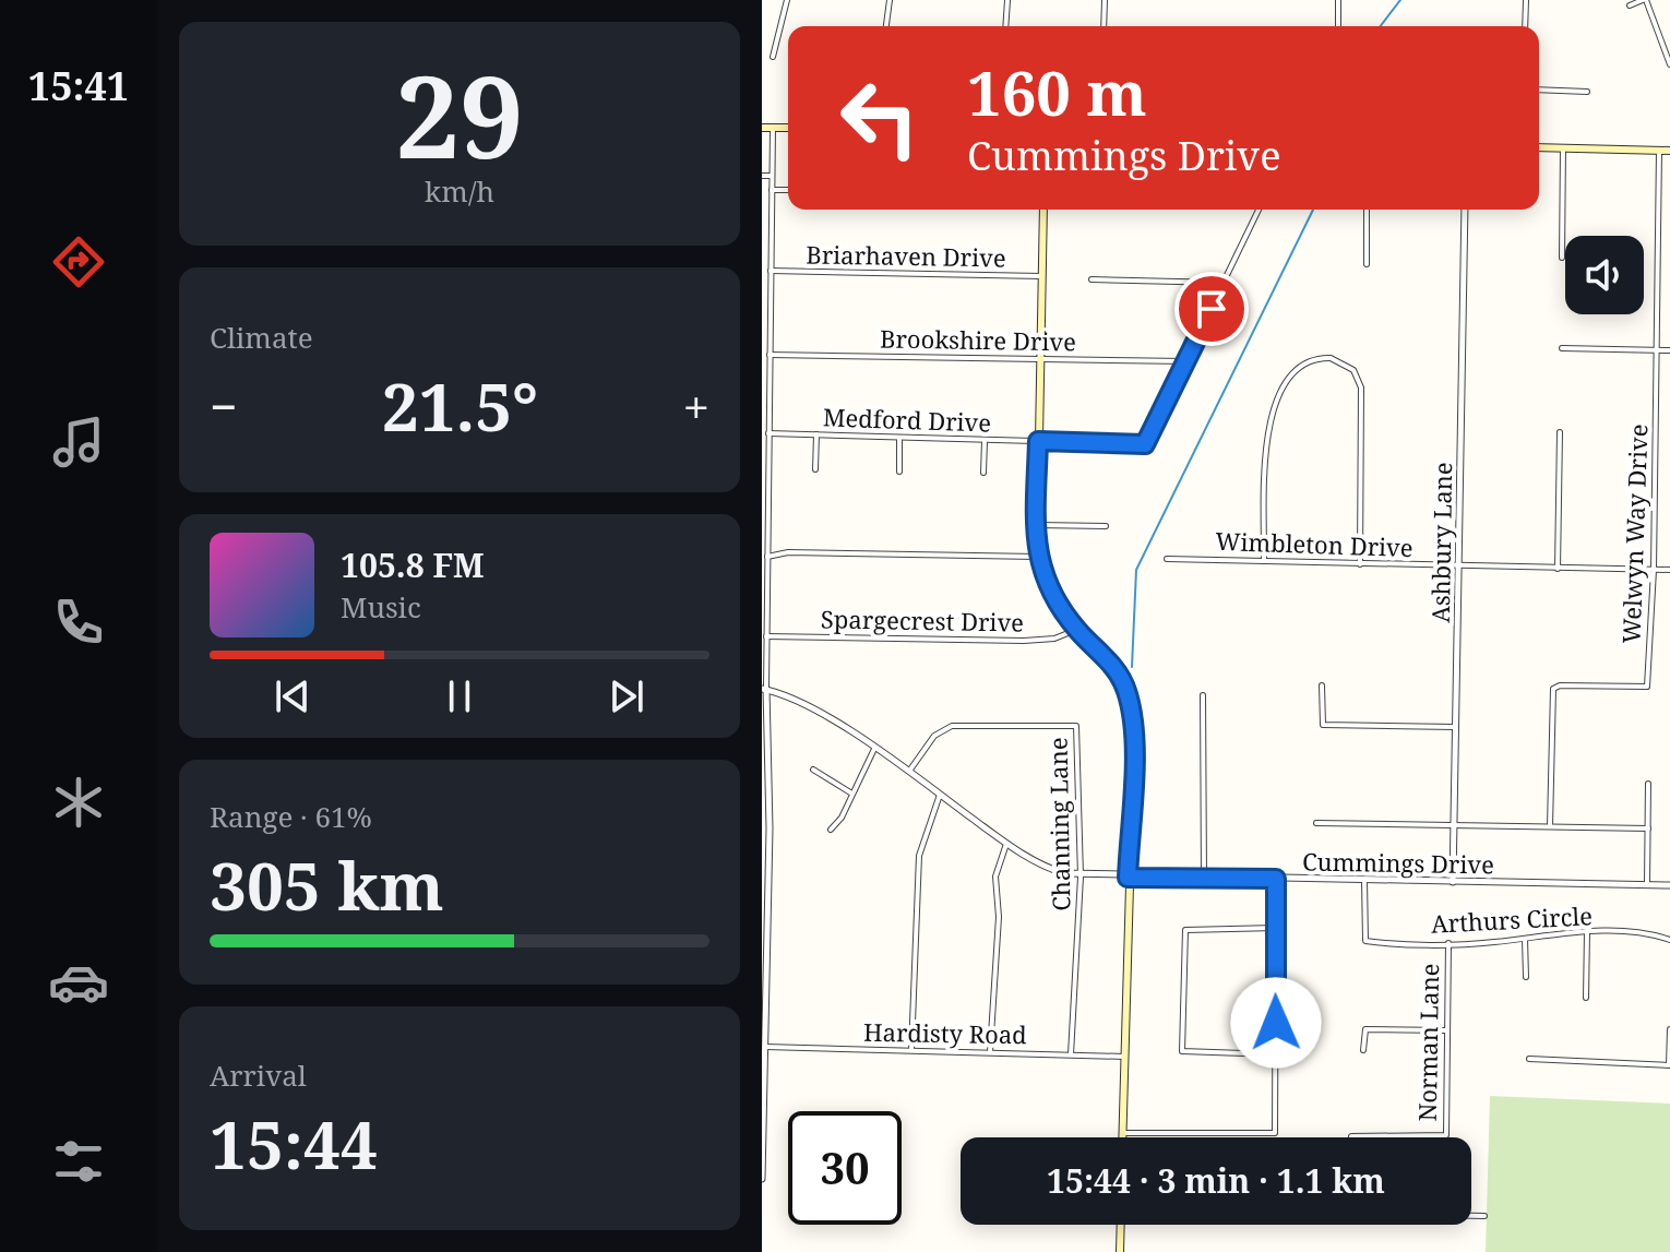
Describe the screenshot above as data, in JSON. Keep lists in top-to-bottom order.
{
  "streets": {
    "street": [
      "Briarhaven Drive",
      "Brookshire Drive",
      "Medford Drive",
      "Welwyn Way Drive",
      "Ashbury Lane",
      "Wimbleton Drive",
      "Spargecrest Drive",
      "Channing Lane",
      "Cummings Drive",
      "Arthurs Circle",
      "Hardisty Road",
      "Norman Lane"
    ]
  },
  "crossings": [
    ["Brookshire Drive", "Medford Drive"],
    ["Welwyn Way Drive", "Wimbleton Drive"],
    ["Ashbury Lane", "Wimbleton Drive"],
    ["Ashbury Lane", "Cummings Drive"],
    ["Channing Lane", "Cummings Drive"],
    ["Channing Lane", "Hardisty Road"],
    ["Cummings Drive", "Arthurs Circle"],
    ["Arthurs Circle", "Norman Lane"]
  ],
  "page": {
    "tabs": "15:41",
    "tile": [
      ["29", "km/h"],
      "Climate",
      ["Range · 61%", "305 km"],
      ["Arrival", "15:44"]
    ],
    "turn": ["160 m", "Cummings Drive"],
    "heat": ["−", "21.5°", "+"],
    "song": ["105.8 FM", "Music"],
    "limit": "30",
    "trip": "15:44 · 3 min · 1.1 km"
  }
}
